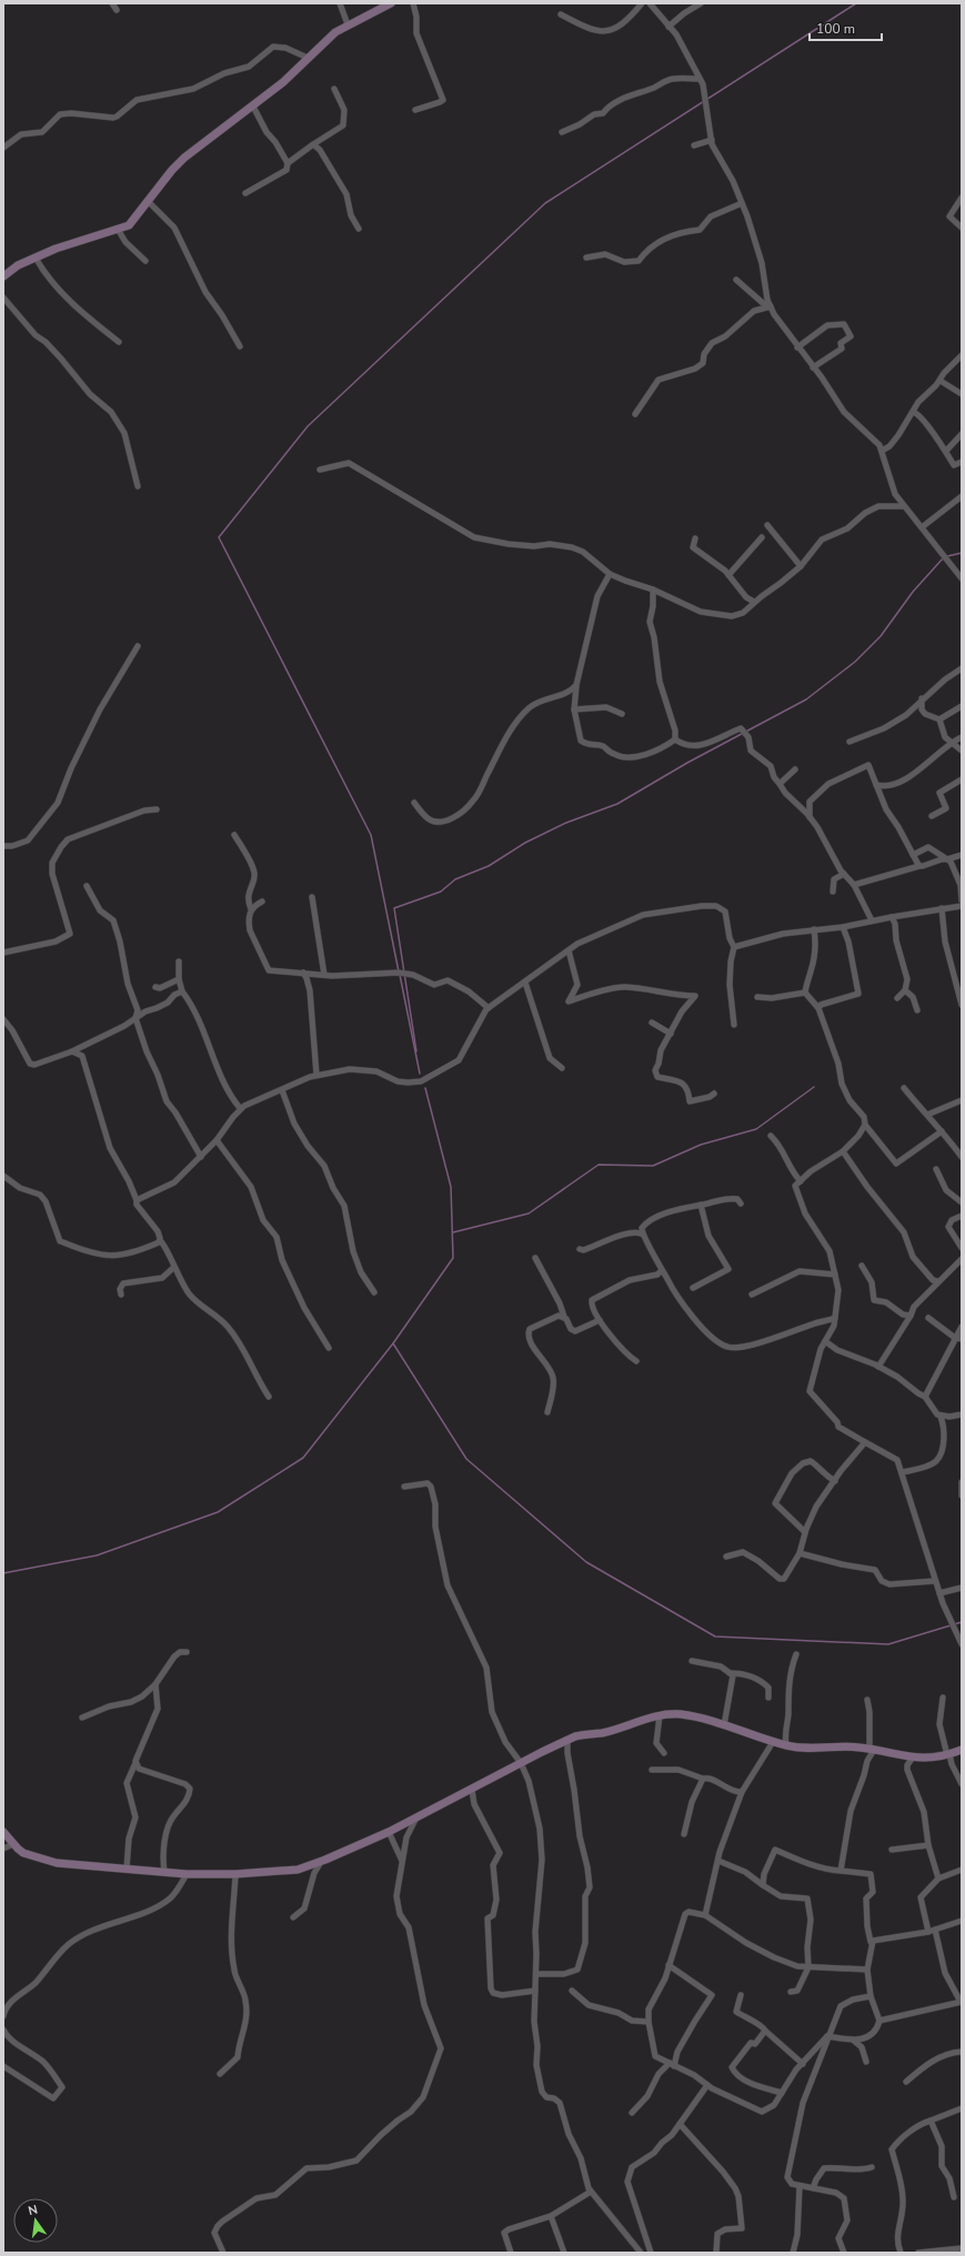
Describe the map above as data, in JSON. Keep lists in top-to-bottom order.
{
  "scale_bar": "100 m",
  "north": "top"
}
